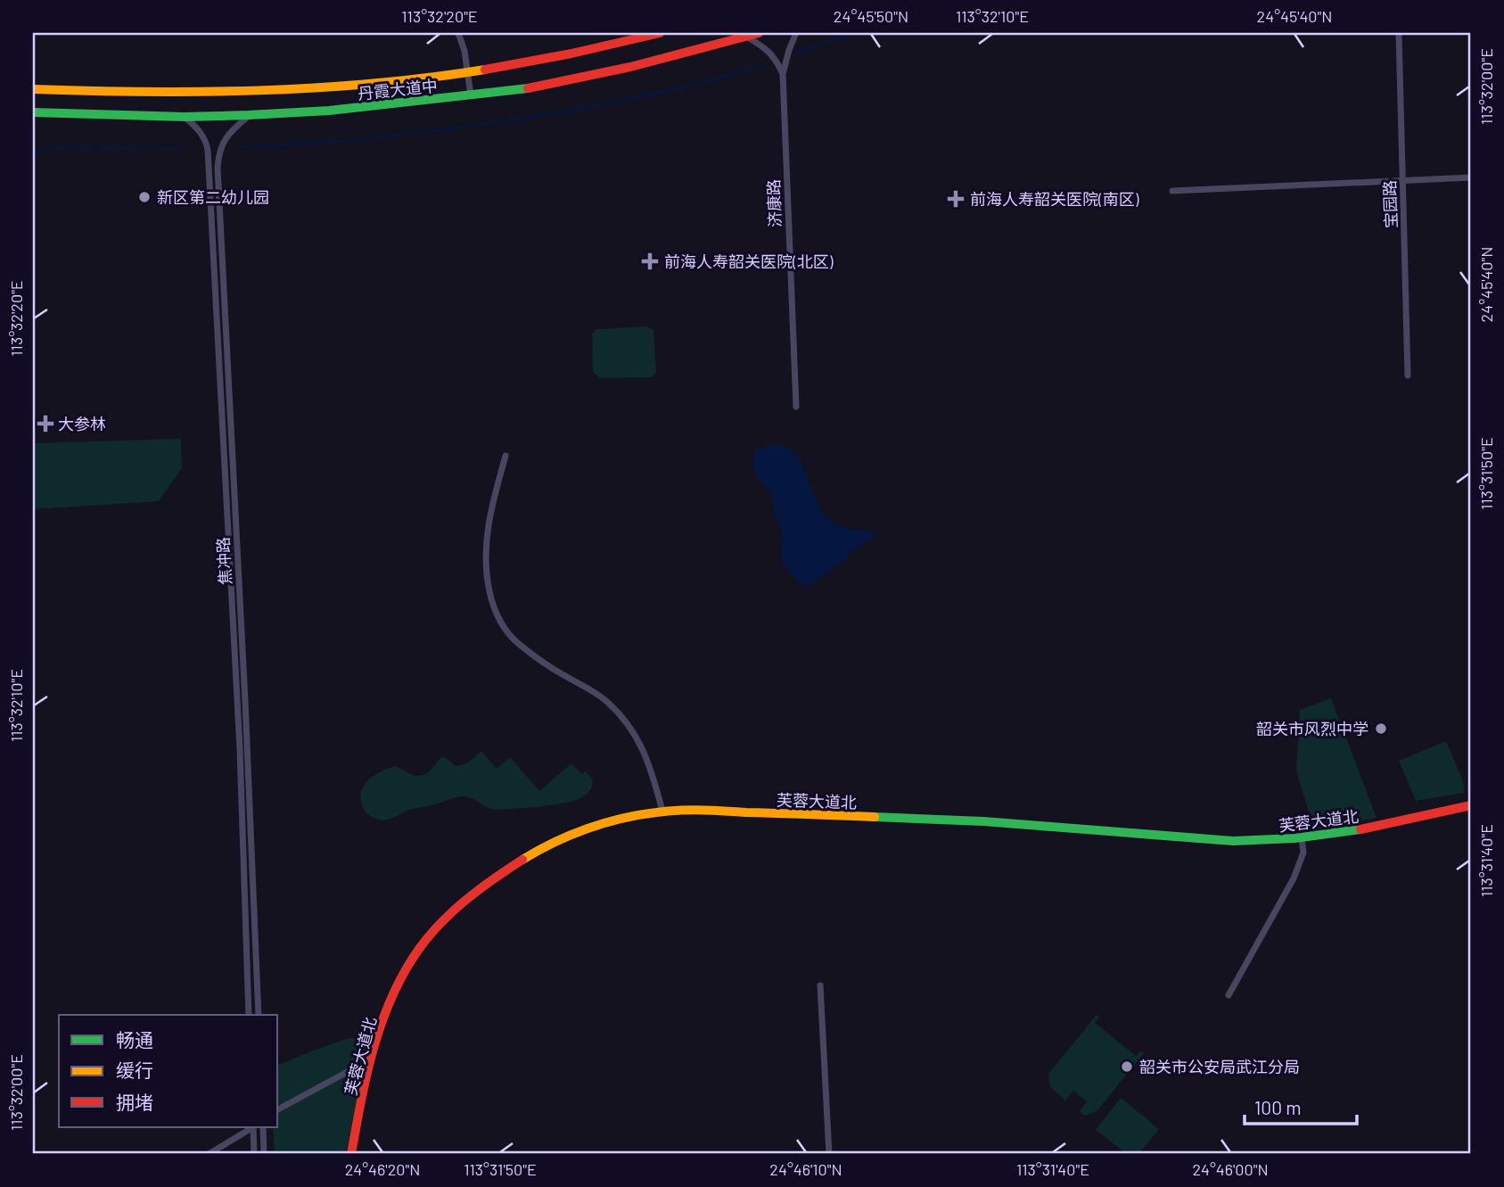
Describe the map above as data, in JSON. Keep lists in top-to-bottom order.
{
  "streets": {
    "main road": ["丹霞大道中", "芙蓉大道北"],
    "street": ["济康路", "宝园路", "焦冲路"]
  },
  "crossings": [
    ["丹霞大道中", "焦冲路"]
  ],
  "places": {
    "other": ["新区第二幼儿园", "韶关市风烈中学", "韶关市公安局武江分局"],
    "health": ["前海人寿韶关医院(南区)", "前海人寿韶关医院(北区)", "大参林"]
  },
  "legend": ["畅通", "缓行", "拥堵"],
  "scale_bar": "100 m",
  "coordinates": [
    "113°32'20\"E",
    "24°45'50\"N",
    "113°32'10\"E",
    "24°45'40\"N",
    "113°32'00\"E",
    "113°31'50\"E",
    "113°31'40\"E",
    "24°46'20\"N",
    "24°46'10\"N",
    "24°46'00\"N"
  ]
}
